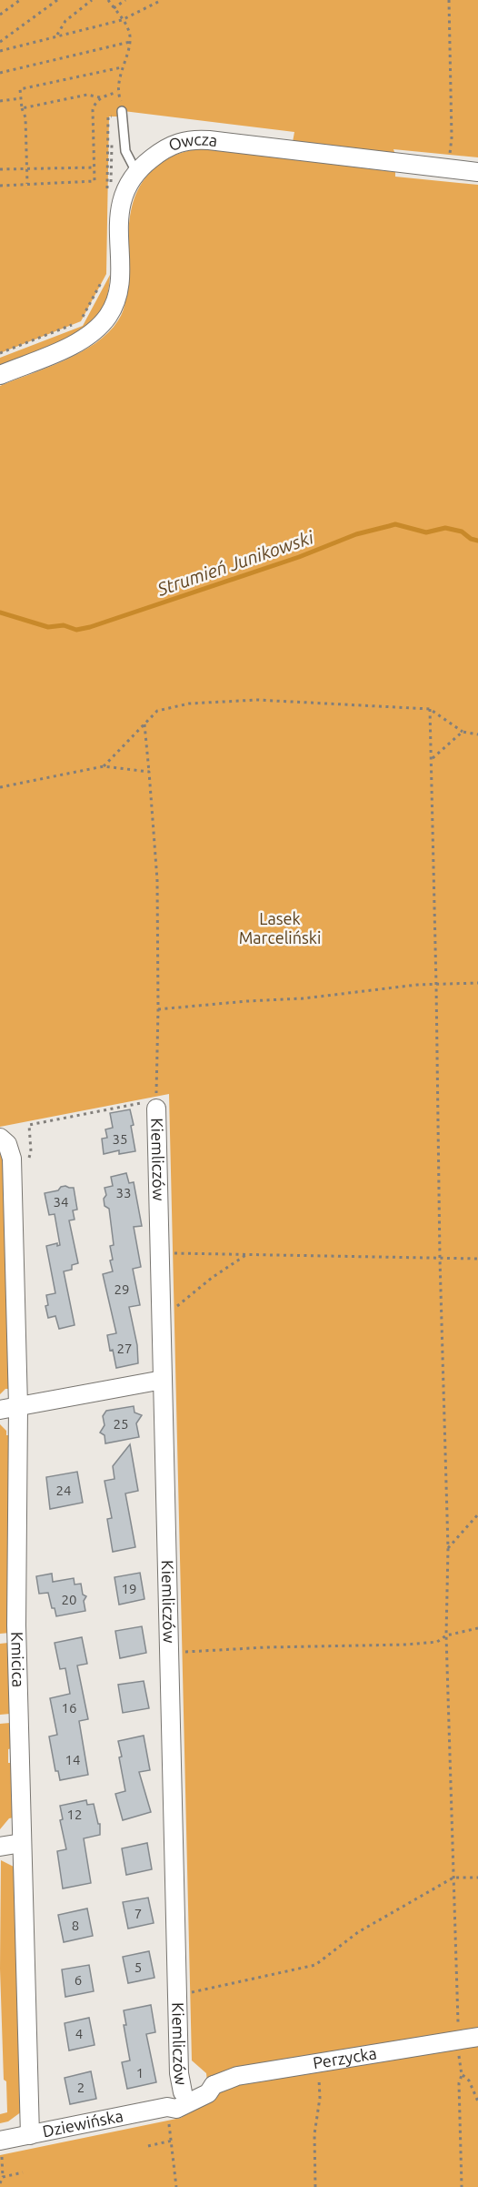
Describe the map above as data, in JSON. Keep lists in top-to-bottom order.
{
  "streets": {
    "street": [
      "Owcza",
      "Kiemliczów",
      "Kmicica",
      "Perzycka",
      "Dziewińska"
    ]
  },
  "crossings": [
    ["Kiemliczów", "Dziewińska"],
    ["Kmicica", "Dziewińska"],
    ["Perzycka", "Dziewińska"]
  ],
  "water": ["Strumień Junikowski"],
  "parks": ["Lasek Marceliński"],
  "house_numbers": [
    "35",
    "33",
    "34",
    "29",
    "27",
    "25",
    "24",
    "19",
    "20",
    "16",
    "14",
    "12",
    "7",
    "8",
    "5",
    "6",
    "4",
    "1",
    "2"
  ]
}
